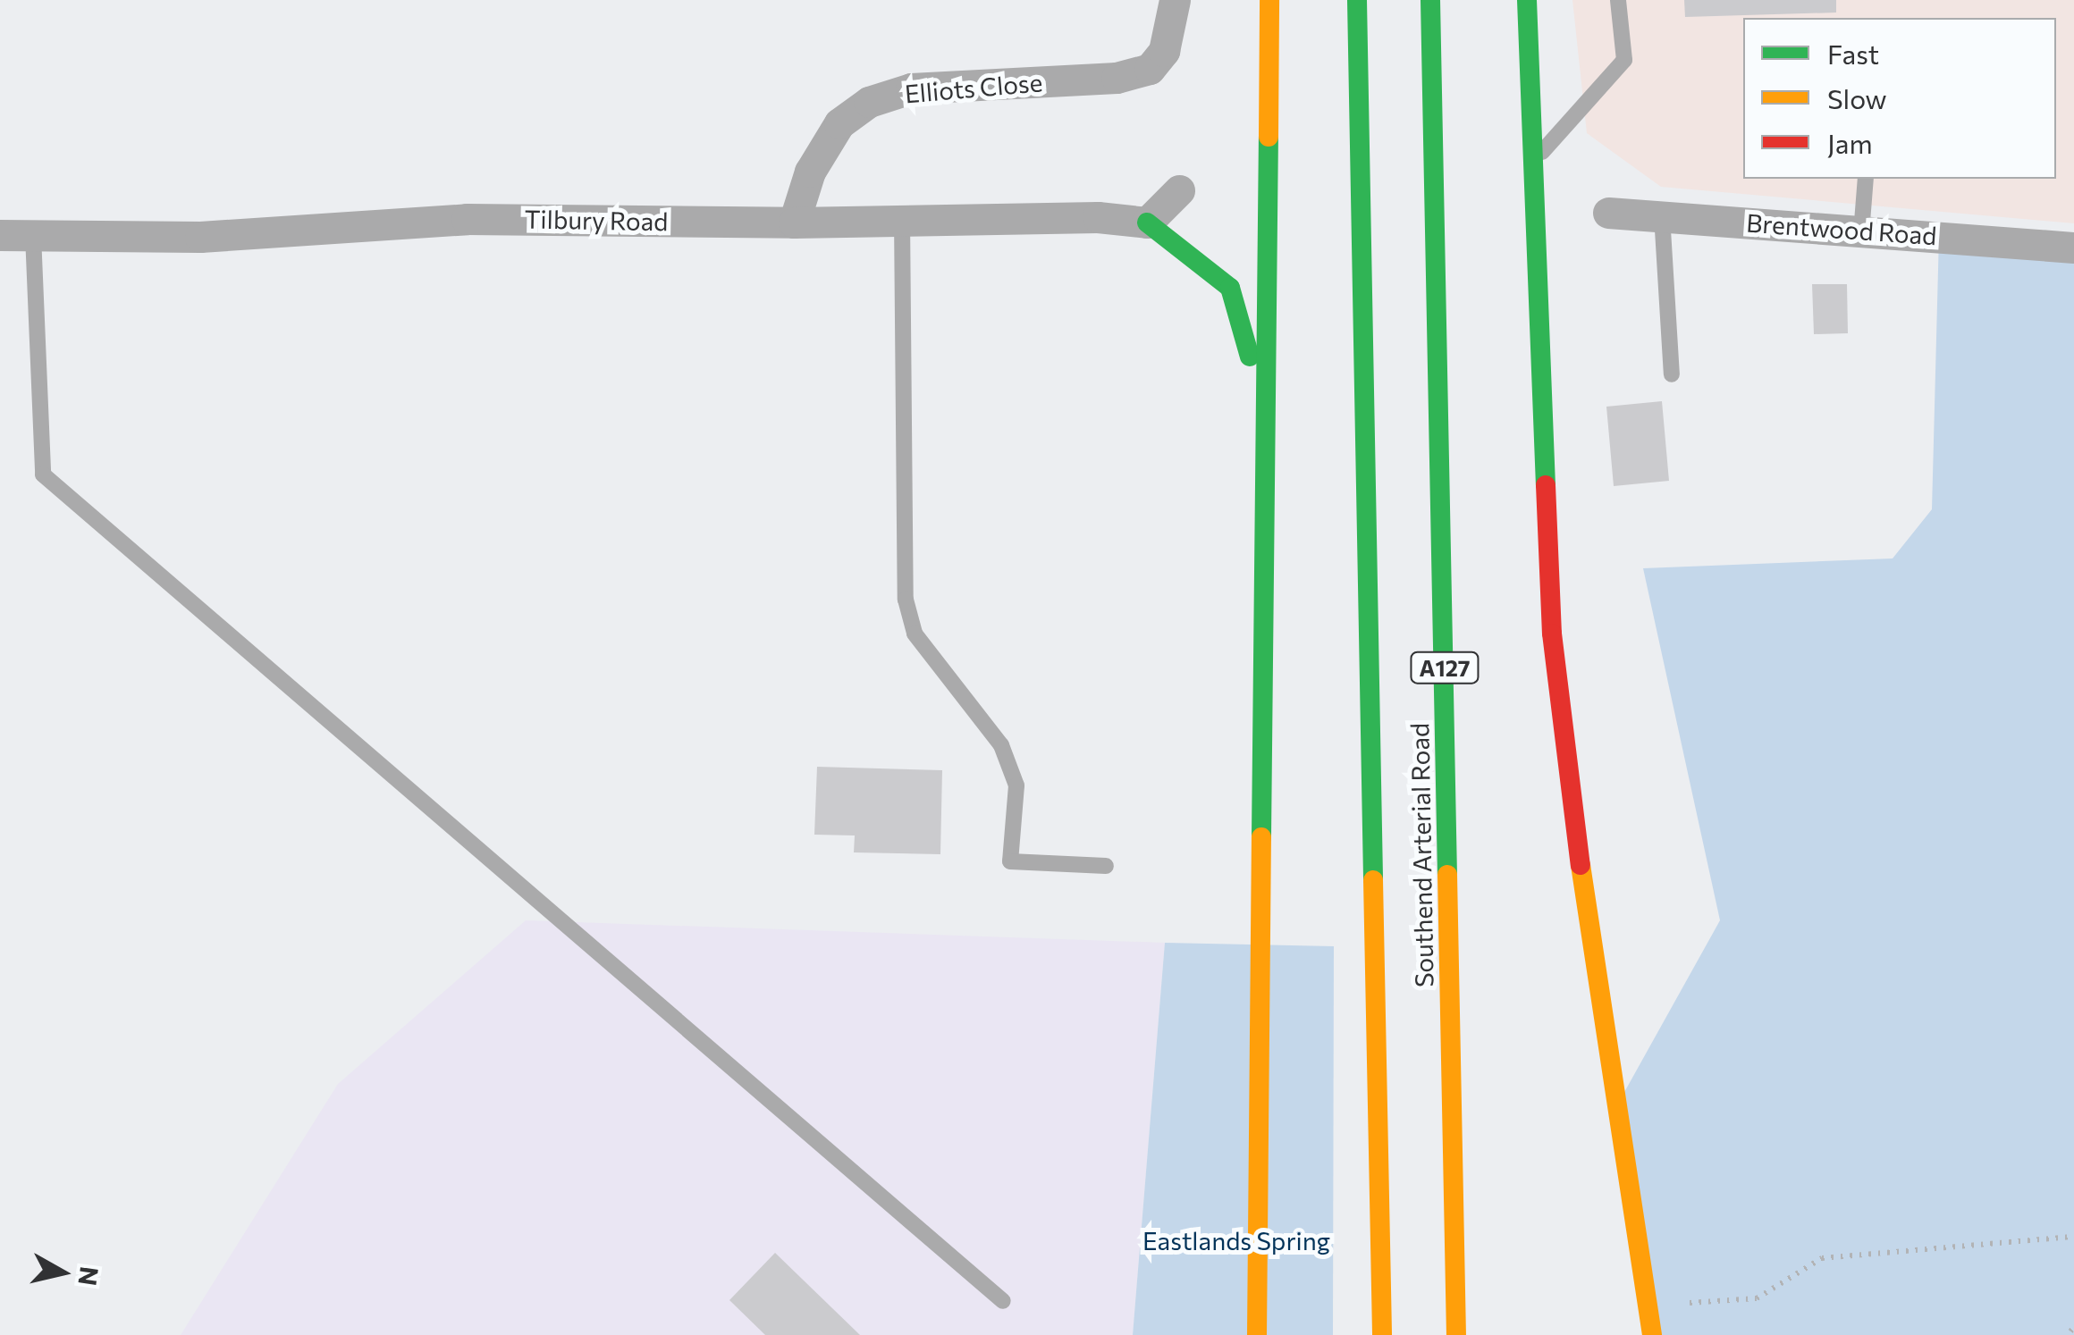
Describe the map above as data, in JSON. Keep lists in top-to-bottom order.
{
  "streets": {
    "highway": ["A127", "Southend Arterial Road"],
    "street": ["Elliots Close", "Tilbury Road", "Brentwood Road"]
  },
  "crossings": [
    ["Elliots Close", "Tilbury Road"]
  ],
  "parks": ["Eastlands Spring"],
  "legend": ["Fast", "Slow", "Jam"],
  "north": "right"
}
